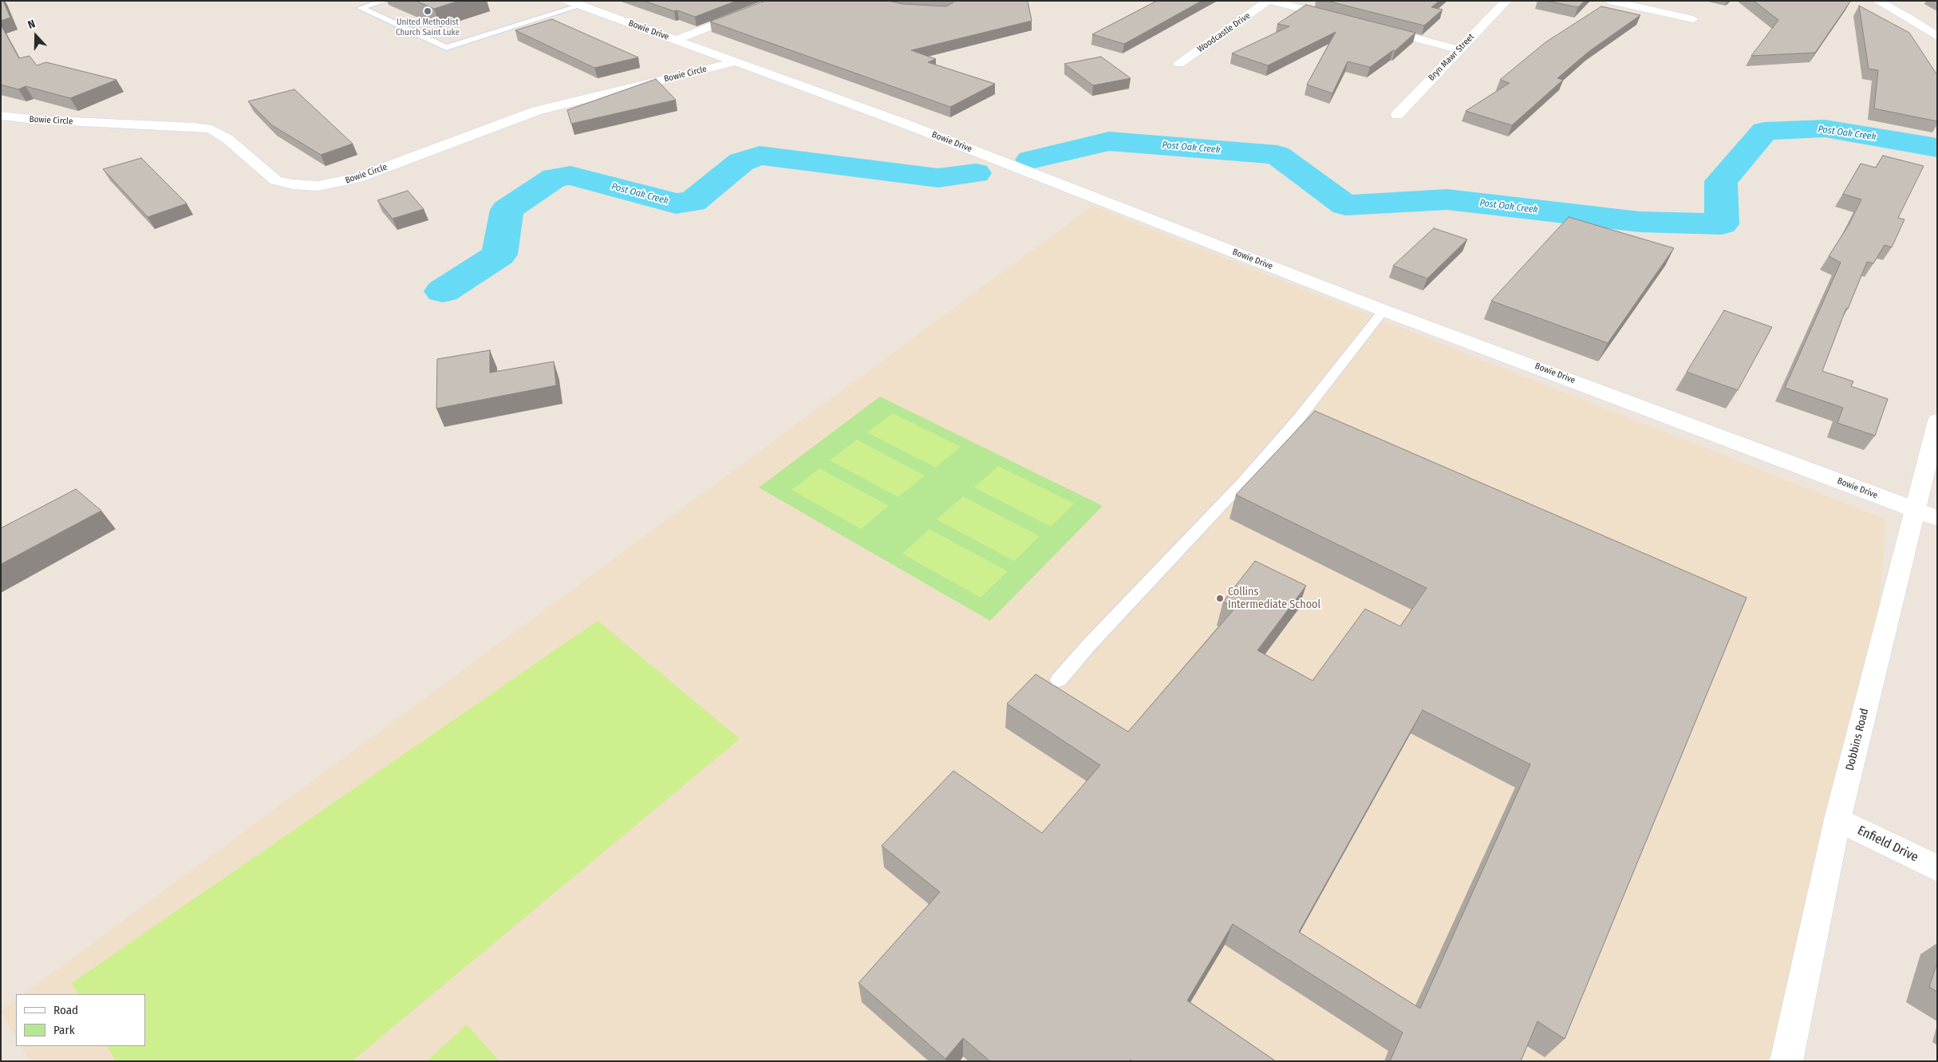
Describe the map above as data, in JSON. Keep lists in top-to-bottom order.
{
  "streets": {
    "street": [
      "Bowie Drive",
      "Woodcastle Drive",
      "Bryn Mawr Street",
      "Bowie Circle",
      "Dobbins Road",
      "Enfield Drive"
    ]
  },
  "crossings": [
    ["Bowie Drive", "Bowie Circle"],
    ["Bowie Drive", "Dobbins Road"],
    ["Dobbins Road", "Enfield Drive"]
  ],
  "water": ["Post Oak Creek"],
  "places": ["United Methodist Church Saint Luke", "Collins Intermediate School"],
  "legend": ["Road", "Park"],
  "north": "top"
}
